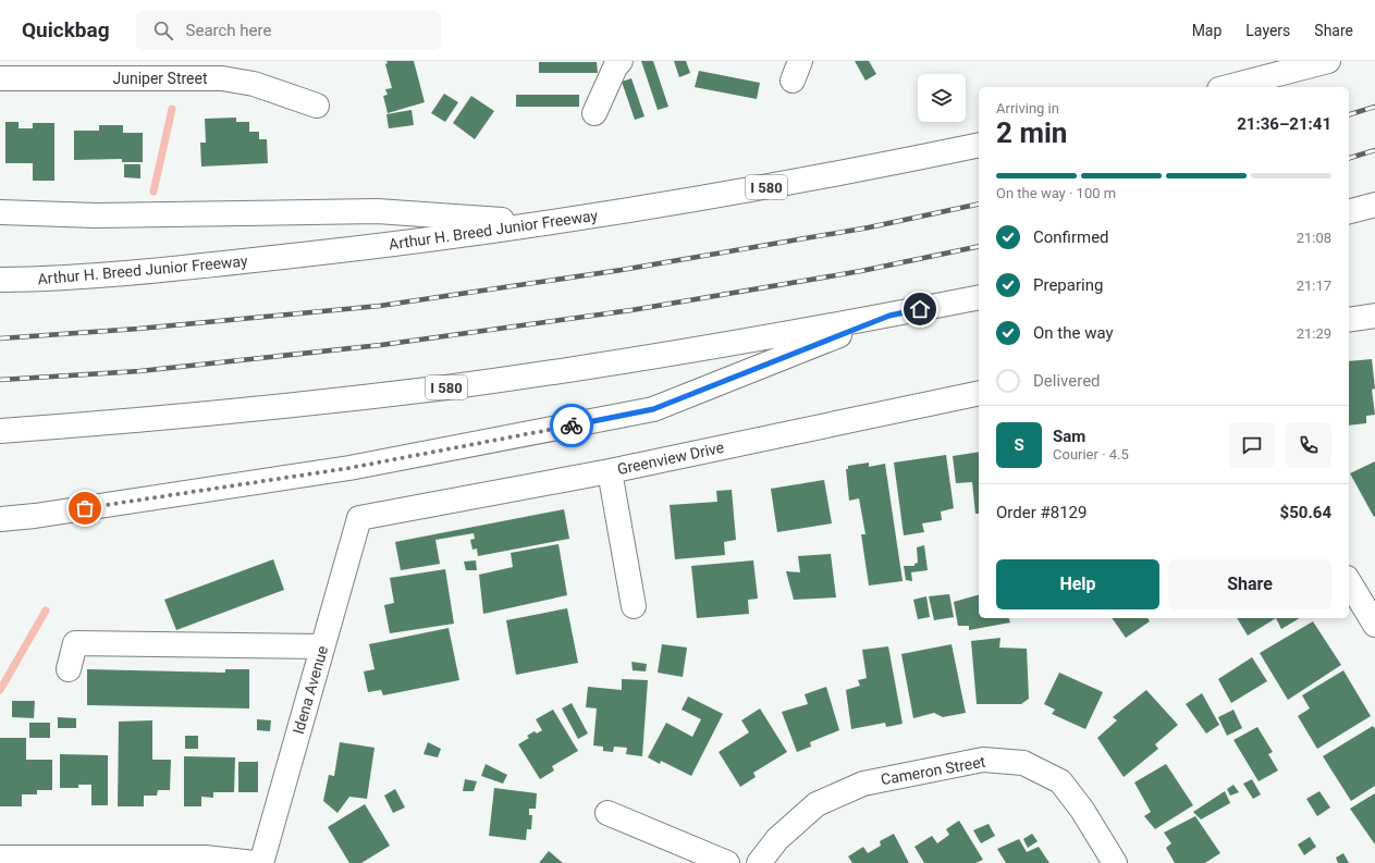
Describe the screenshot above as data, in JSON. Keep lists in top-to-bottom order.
{
  "streets": {
    "main road": [
      "Juniper Street",
      "I 580",
      "Arthur H. Breed Junior Freeway",
      "Greenview Drive",
      "Idena Avenue",
      "Cameron Street"
    ]
  },
  "crossings": [
    ["Greenview Drive", "Idena Avenue"]
  ],
  "page": {
    "header": "Quickbag",
    "search": "Search here",
    "nav": ["Map", "Layers", "Share"],
    "heading": ["2 min", "Arriving in", "21:36–21:41"],
    "panel": [
      "Sam",
      "Courier · 4.5",
      "Order #8129",
      "$50.64"
    ],
    "bar": "On the way · 100 m",
    "list": [
      ["Confirmed", "21:08"],
      ["Preparing", "21:17"],
      ["On the way", "21:29"],
      "Delivered"
    ],
    "round": "S",
    "buttons": ["Help", "Share"]
  }
}
